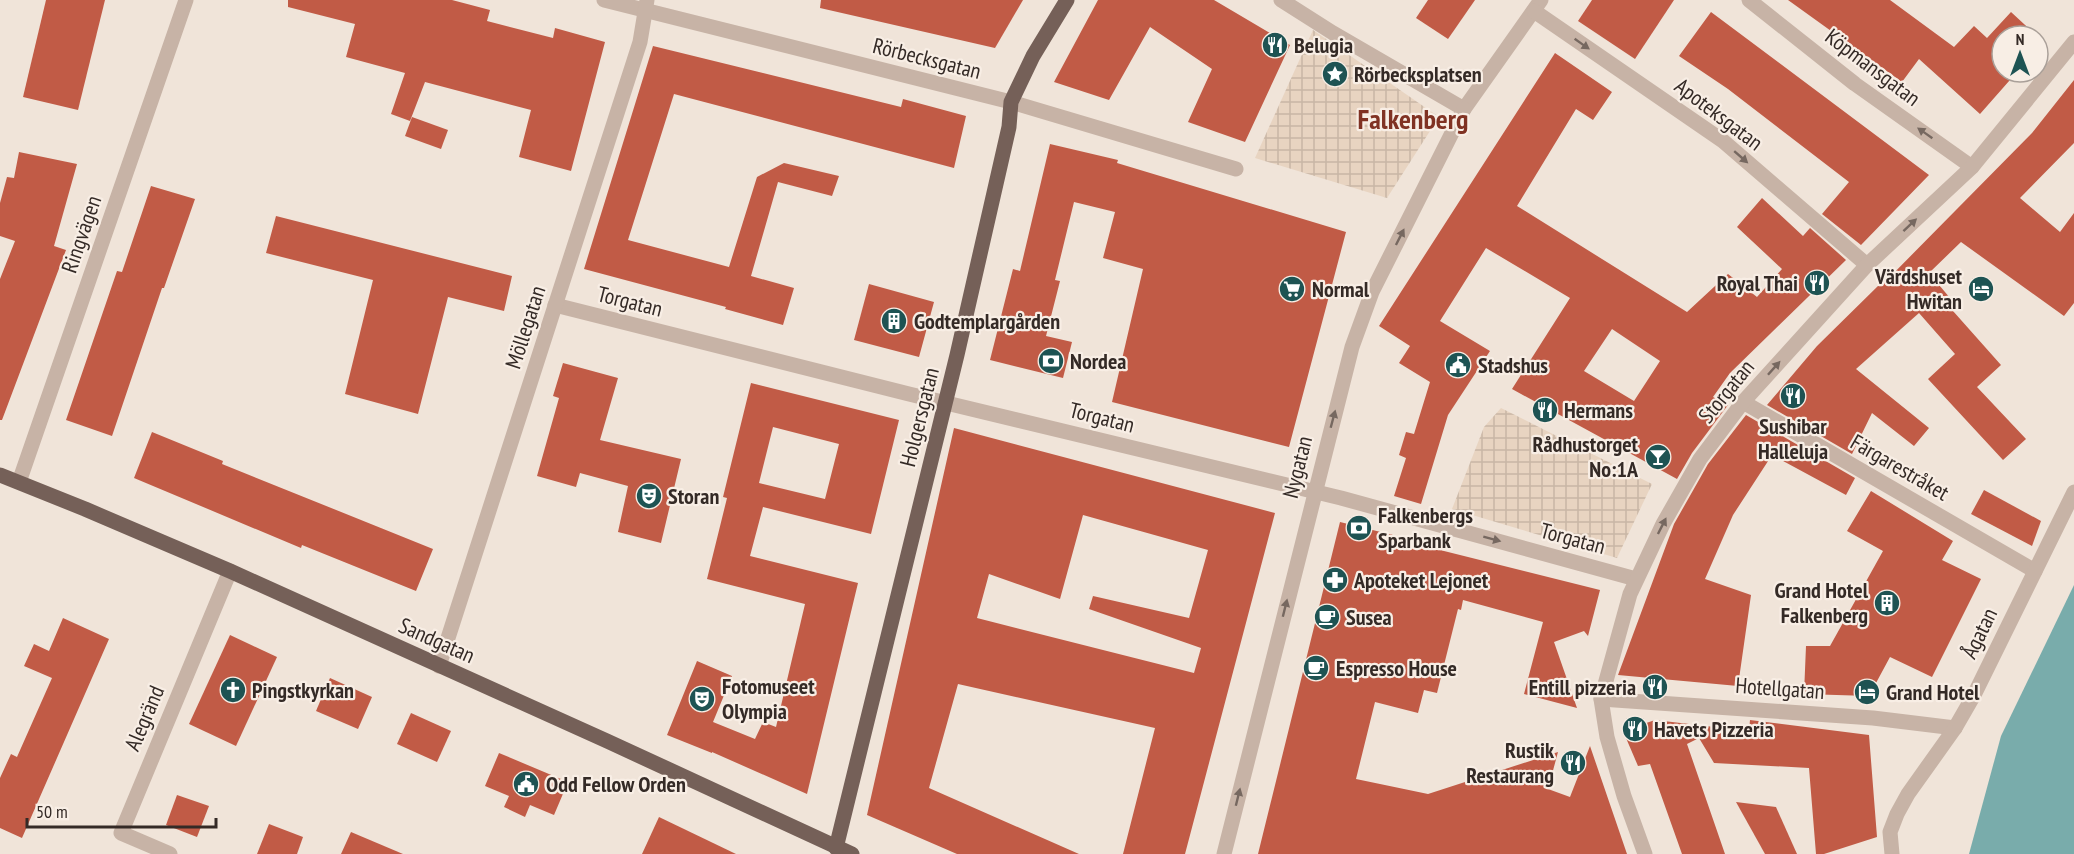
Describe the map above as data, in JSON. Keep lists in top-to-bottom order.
{
  "streets": {
    "main road": ["Holgersgatan", "Sandgatan"],
    "street": [
      "Rörbecksgatan",
      "Köpmansgatan",
      "Apoteksgatan",
      "Ringvägen",
      "Torgatan",
      "Möllegatan",
      "Storgatan",
      "Nygatan",
      "Färgarestråket",
      "Ågatan",
      "Hotellgatan",
      "Alegränd"
    ]
  },
  "crossings": [
    ["Rörbecksgatan", "Möllegatan"],
    ["Rörbecksgatan", "Holgersgatan"],
    ["Köpmansgatan", "Storgatan"],
    ["Apoteksgatan", "Storgatan"],
    ["Apoteksgatan", "Nygatan"],
    ["Ringvägen", "Sandgatan"],
    ["Torgatan", "Möllegatan"],
    ["Torgatan", "Storgatan"],
    ["Torgatan", "Holgersgatan"],
    ["Torgatan", "Nygatan"],
    ["Möllegatan", "Sandgatan"],
    ["Storgatan", "Färgarestråket"],
    ["Storgatan", "Hotellgatan"],
    ["Holgersgatan", "Sandgatan"],
    ["Färgarestråket", "Ågatan"],
    ["Ågatan", "Hotellgatan"],
    ["Sandgatan", "Alegränd"]
  ],
  "one_way": [
    "Köpmansgatan",
    "Apoteksgatan",
    "Storgatan",
    "Nygatan"
  ],
  "districts": ["Falkenberg"],
  "places": {
    "restaurant": [
      "Belugia",
      "Royal Thai",
      "Sushibar Halleluja",
      "Hermans",
      "Entill pizzeria",
      "Havets Pizzeria",
      "Rustik Restaurang"
    ],
    "place": ["Rörbecksplatsen"],
    "supermarket": ["Normal"],
    "hotel": ["Värdshuset Hwitan", "Grand Hotel"],
    "building": ["Godtemplargården", "Grand Hotel Falkenberg"],
    "bank": ["Nordea", "Falkenbergs Sparbank"],
    "public building": ["Stadshus", "Odd Fellow Orden"],
    "bar": ["Rådhustorget No:1A"],
    "theatre": ["Storan", "Fotomuseet Olympia"],
    "pharmacy": ["Apoteket Lejonet"],
    "cafe": ["Susea", "Espresso House"],
    "church": ["Pingstkyrkan"]
  },
  "scale_bar": "50 m",
  "north": "top"
}
